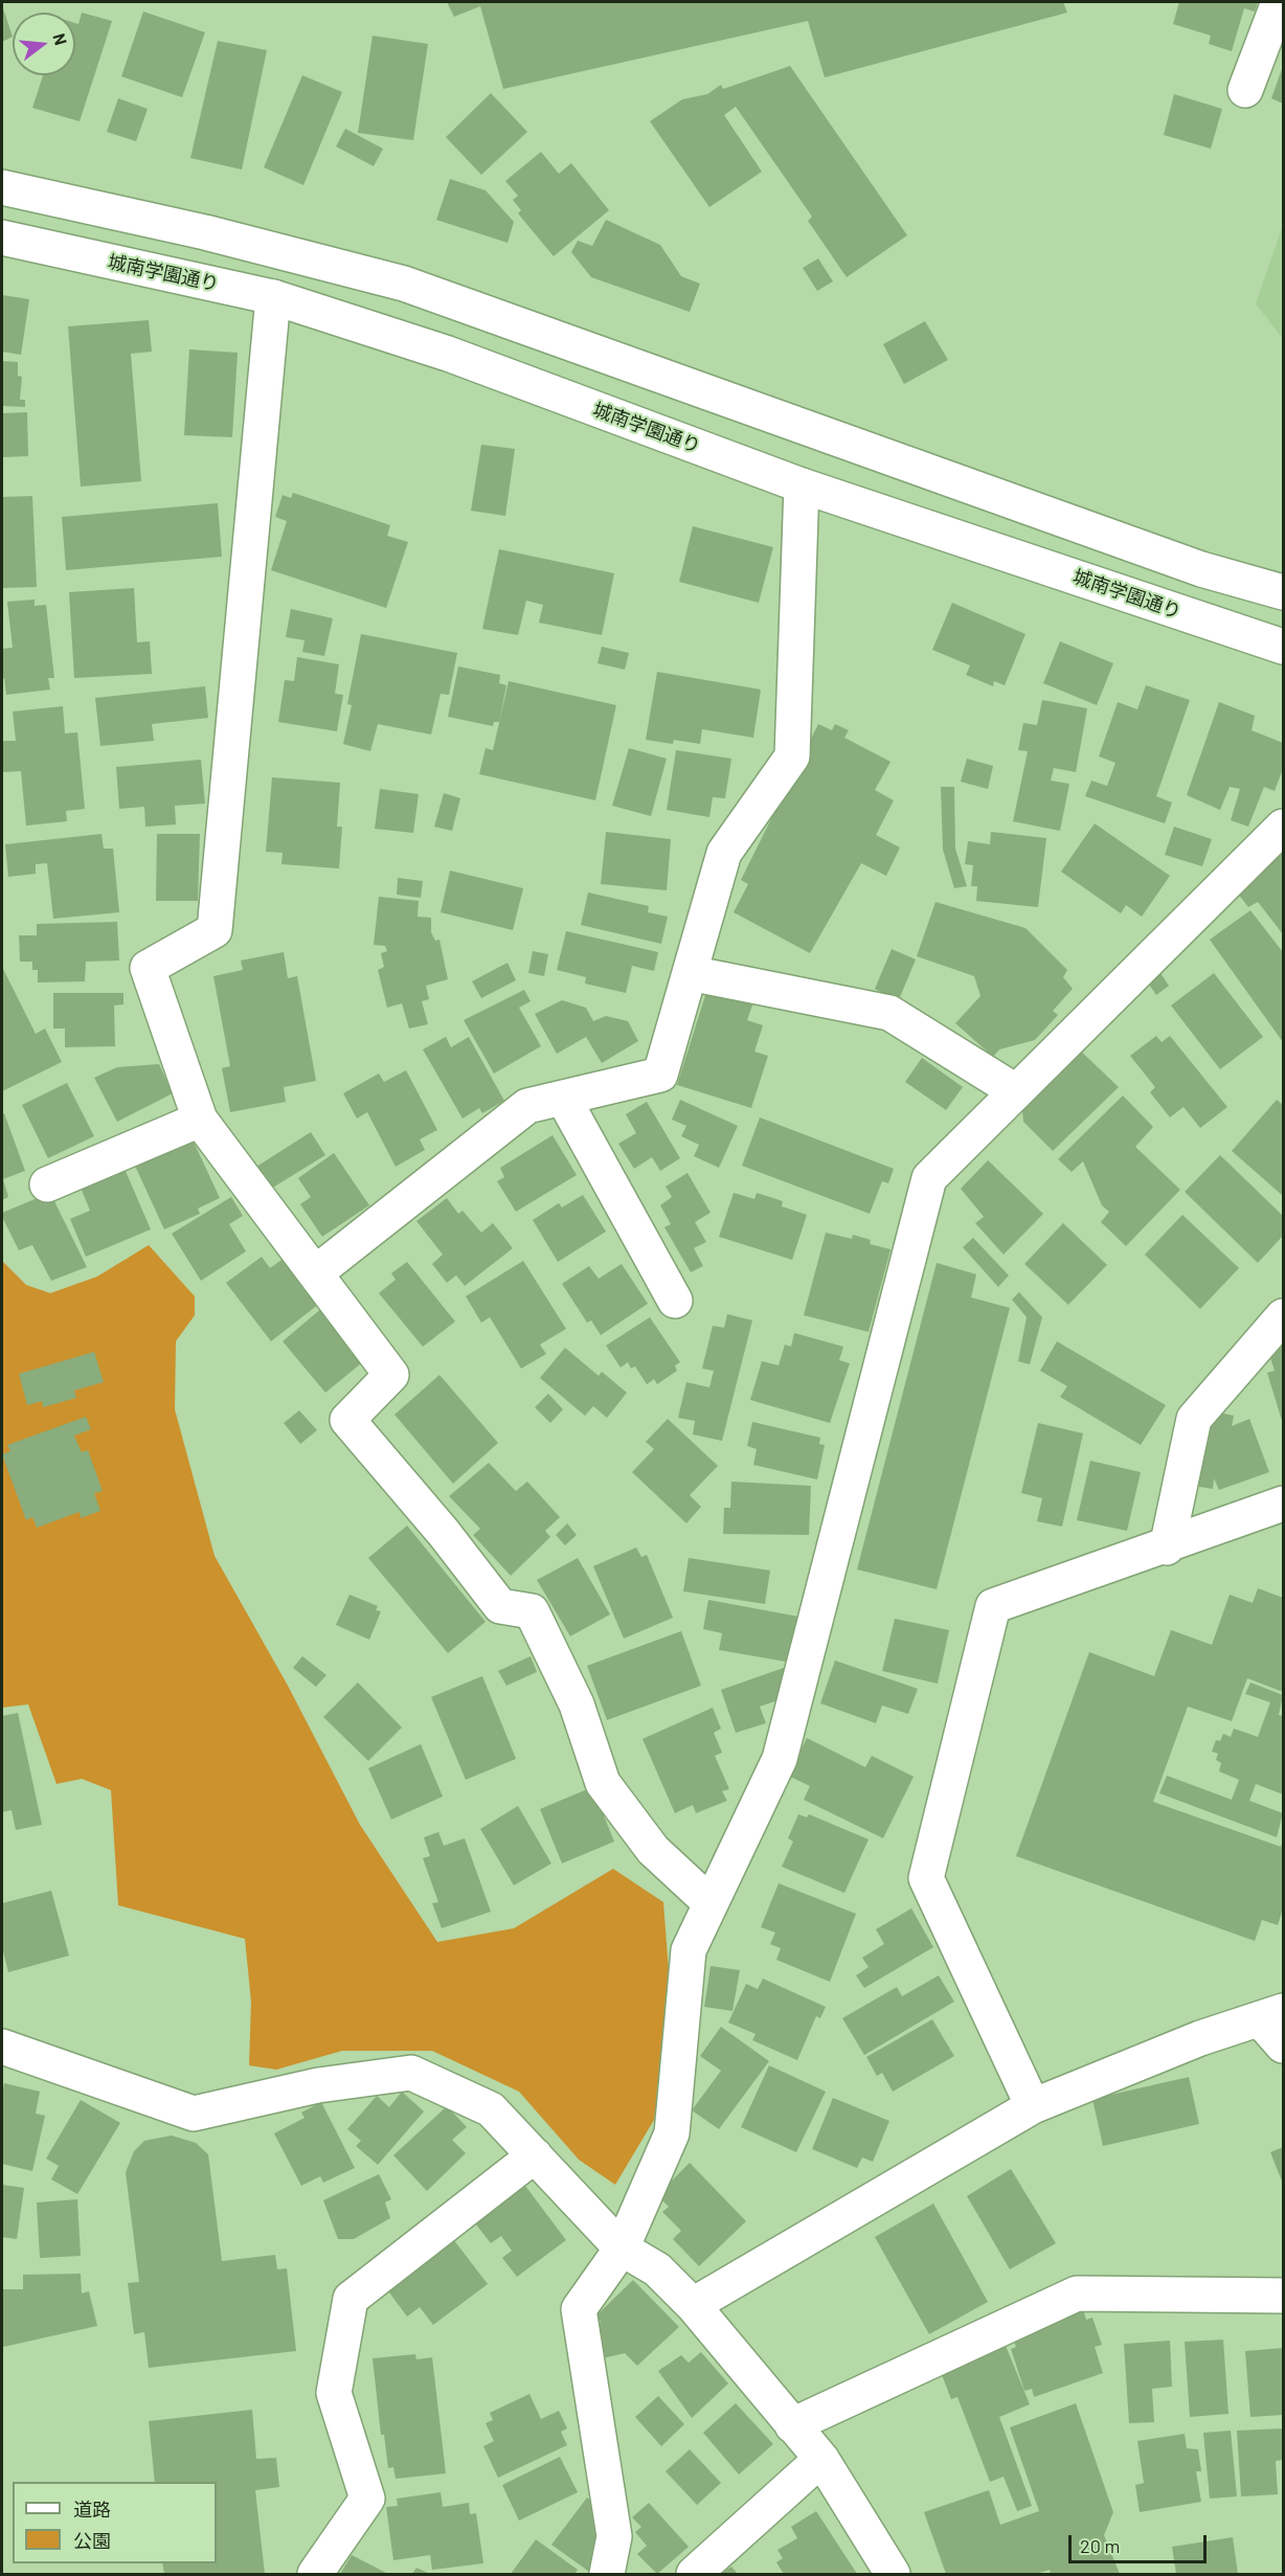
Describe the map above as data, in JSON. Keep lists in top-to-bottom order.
{
  "streets": {
    "street": ["城南学園通り"]
  },
  "legend": ["道路", "公園"],
  "scale_bar": "20 m",
  "north": "right"
}
